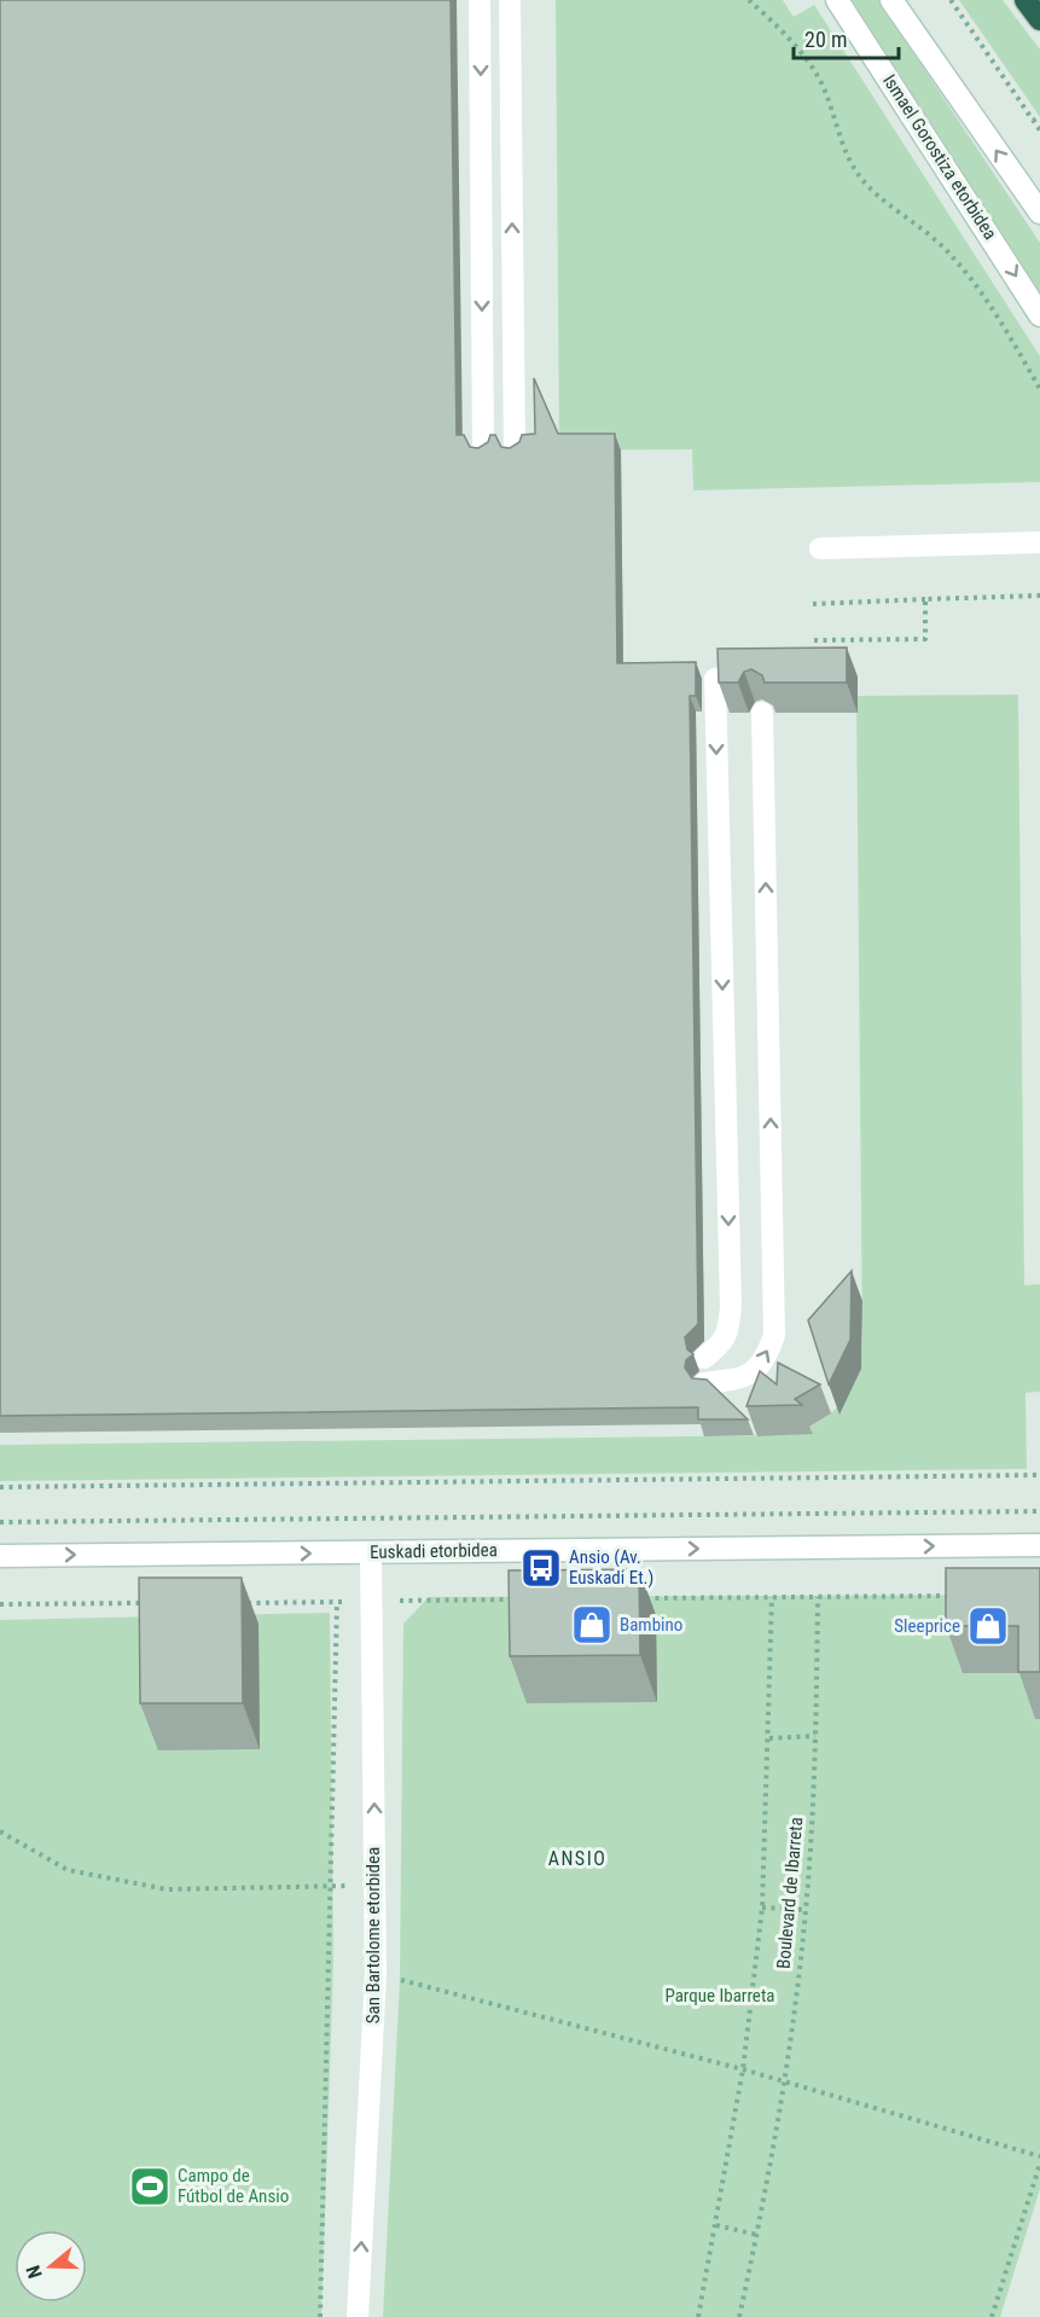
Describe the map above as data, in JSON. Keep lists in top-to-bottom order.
{
  "streets": {
    "street": ["Ismael Gorostiza etorbidea", "Euskadi etorbidea", "San Bartolome etorbidea"],
    "path": ["Boulevard de Ibarreta"]
  },
  "crossings": [
    ["Euskadi etorbidea", "San Bartolome etorbidea"]
  ],
  "one_way": ["Euskadi etorbidea", "San Bartolome etorbidea"],
  "districts": ["ANSIO"],
  "parks": ["Parque Ibarreta"],
  "places": {
    "bus stop": ["Ansio (Av. Euskadi Et.)"],
    "shop": ["Bambino", "Sleeprice"],
    "sports": ["Campo de Fútbol de Ansio"]
  },
  "scale_bar": "20 m",
  "north": "left"
}
